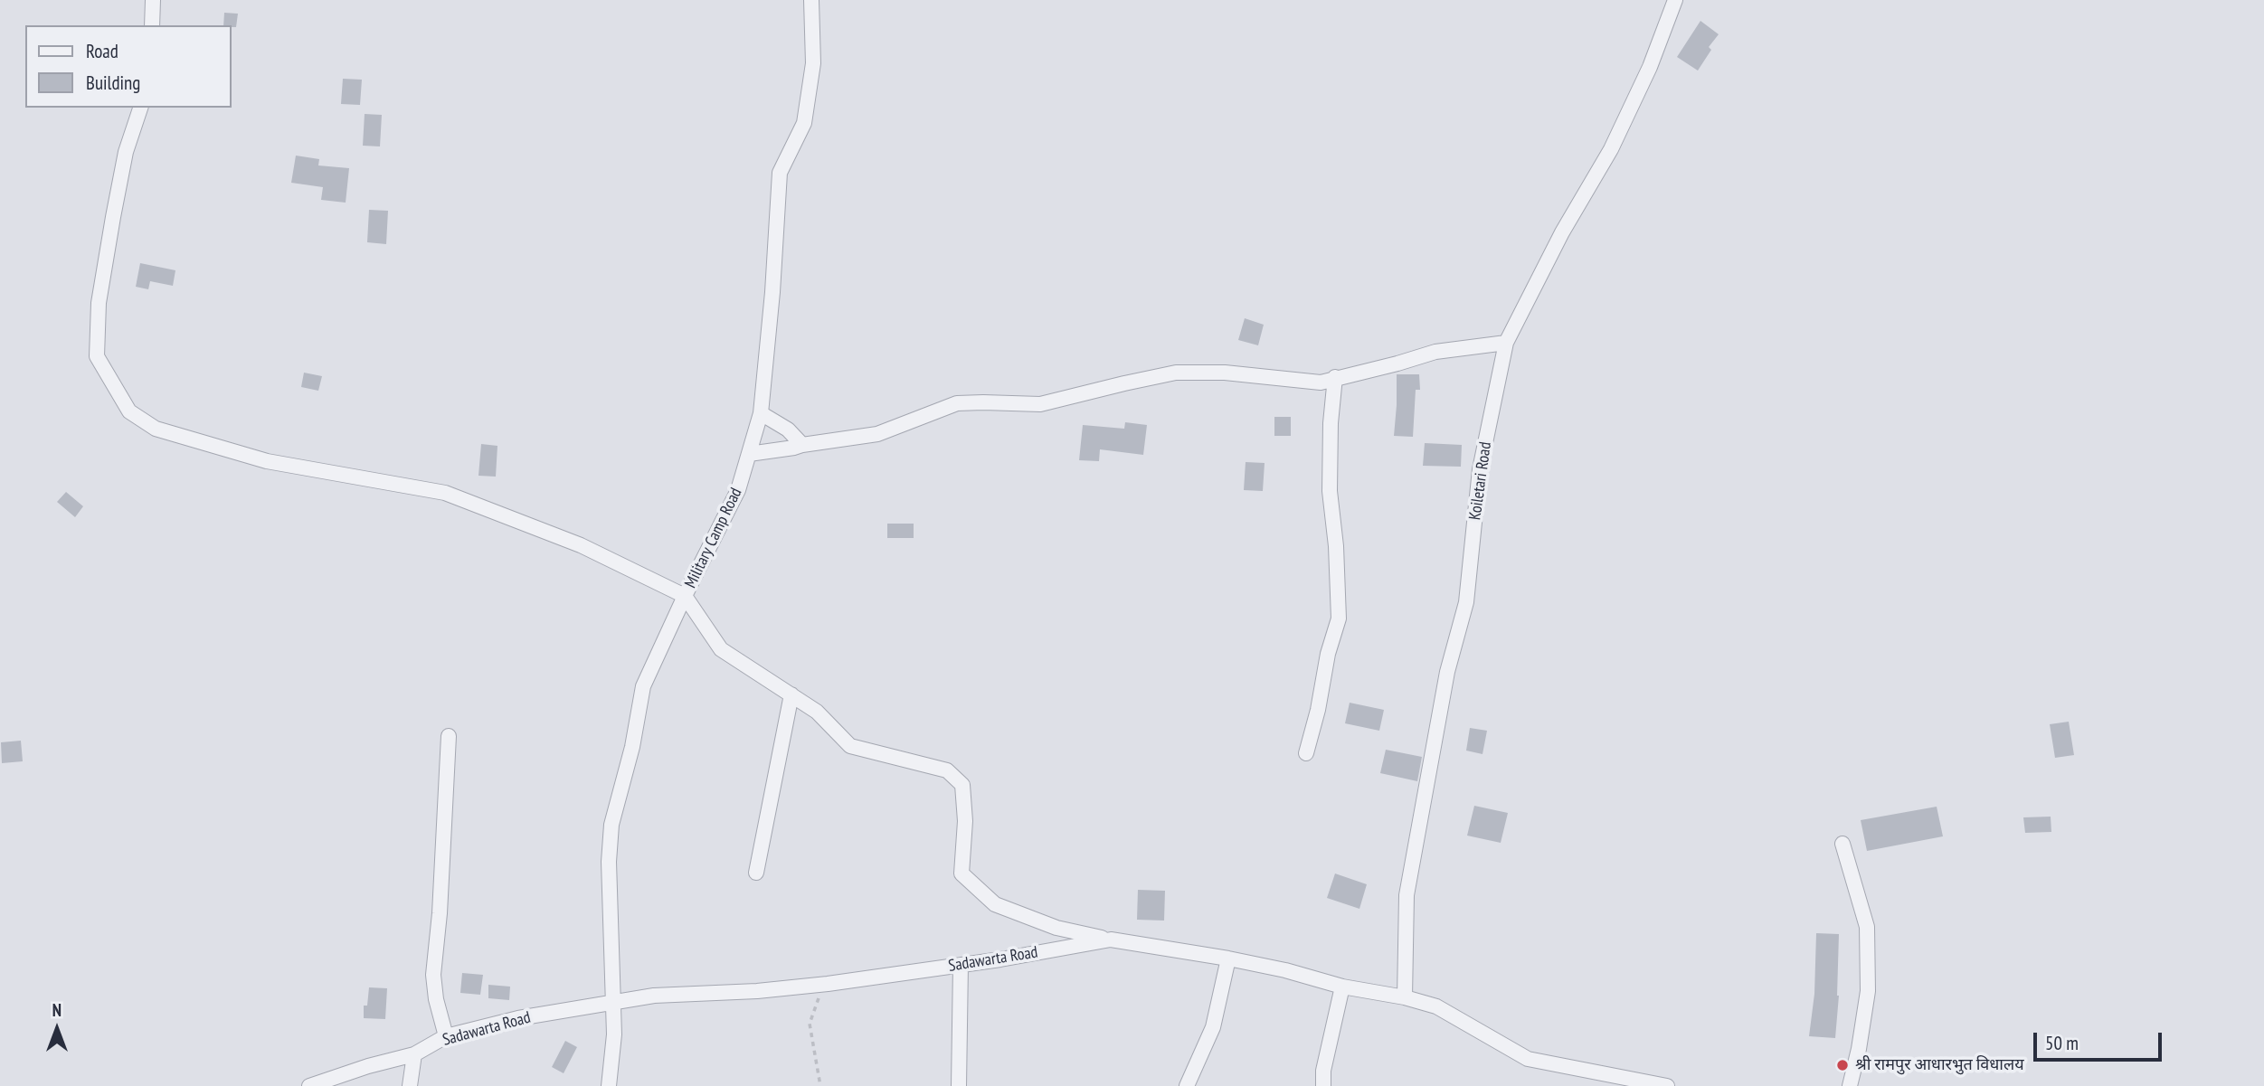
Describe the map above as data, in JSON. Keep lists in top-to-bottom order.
{
  "streets": {
    "street": ["Koiletari Road", "Military Camp Road", "Sadawarta Road"]
  },
  "crossings": [
    ["Koiletari Road", "Sadawarta Road"],
    ["Military Camp Road", "Sadawarta Road"]
  ],
  "places": ["श्री रामपुर आधारभुत विधालय"],
  "legend": ["Road", "Building"],
  "scale_bar": "50 m",
  "north": "top"
}
